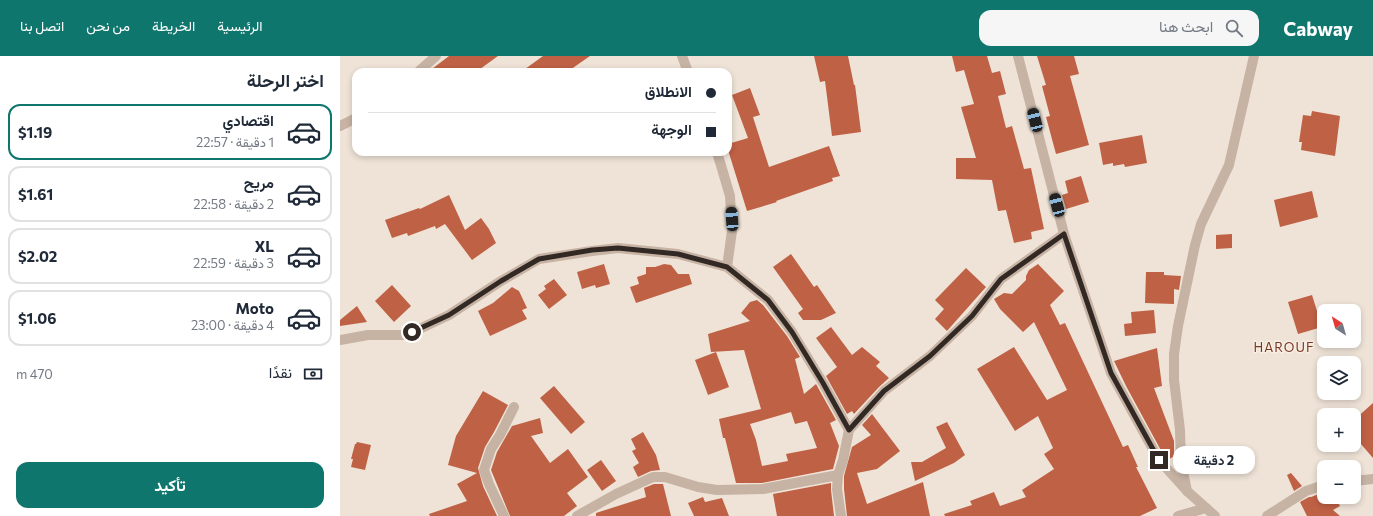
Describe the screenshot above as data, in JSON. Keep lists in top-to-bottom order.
{
  "districts": ["HAROUF"],
  "north": "top left",
  "page": {
    "header": "Cabway",
    "search": "ابحث هنا",
    "nav": [
      "الرئيسية",
      "الخريطة",
      "من نحن",
      "اتصل بنا"
    ],
    "heading": "اختر الرحلة",
    "banner": ["الانطلاق", "الوجهة"],
    "list": [
      {
        "name": "اقتصادي",
        "note": "1 دقيقة · 22:57",
        "value": "$1.19"
      },
      {
        "name": "مريح",
        "note": "2 دقيقة · 22:58",
        "value": "$1.61"
      },
      {
        "name": "XL",
        "note": "3 دقيقة · 22:59",
        "value": "$2.02"
      },
      {
        "name": "Moto",
        "note": "4 دقيقة · 23:00",
        "value": "$1.06"
      }
    ],
    "map_buttons": ["+", "−"],
    "pay": ["نقدًا", "470 m"],
    "bubble": "2 دقيقة",
    "buttons": "تأكيد"
  }
}
